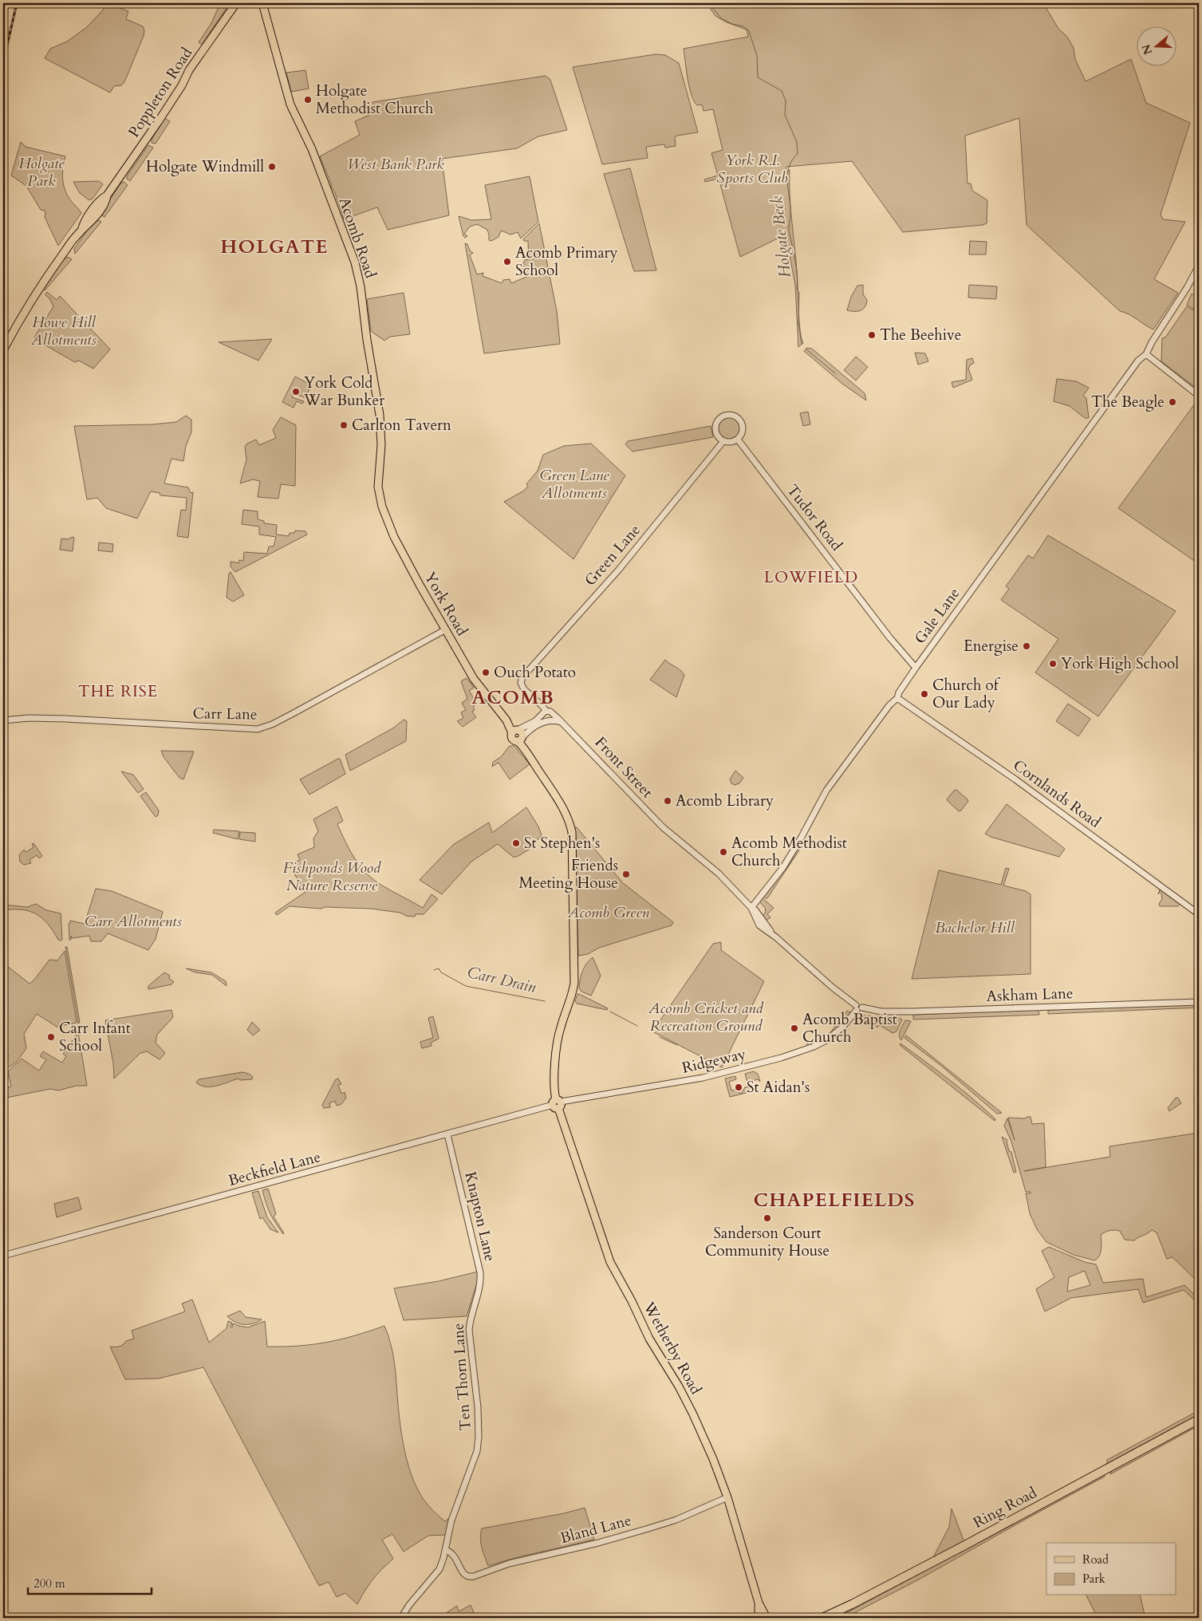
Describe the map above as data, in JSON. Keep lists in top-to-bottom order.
{
  "streets": {
    "highway": ["Ring Road"],
    "main road": [
      "Poppleton Road",
      "Acomb Road",
      "York Road",
      "Wetherby Road"
    ],
    "street": [
      "Tudor Road",
      "Green Lane",
      "Gale Lane",
      "Carr Lane",
      "Front Street",
      "Cornlands Road",
      "Askham Lane",
      "Ridgeway",
      "Beckfield Lane",
      "Knapton Lane",
      "Ten Thorn Lane",
      "Bland Lane"
    ]
  },
  "crossings": [
    ["Acomb Road", "York Road"],
    ["Tudor Road", "Green Lane"],
    ["Tudor Road", "Gale Lane"],
    ["Green Lane", "Front Street"],
    ["York Road", "Carr Lane"],
    ["York Road", "Wetherby Road"],
    ["Gale Lane", "Front Street"],
    ["Gale Lane", "Cornlands Road"],
    ["Gale Lane", "Askham Lane"],
    ["Front Street", "Askham Lane"],
    ["Askham Lane", "Ridgeway"],
    ["Ridgeway", "Beckfield Lane"],
    ["Ridgeway", "Wetherby Road"],
    ["Beckfield Lane", "Knapton Lane"],
    ["Beckfield Lane", "Wetherby Road"],
    ["Knapton Lane", "Ten Thorn Lane"],
    ["Wetherby Road", "Bland Lane"],
    ["Ten Thorn Lane", "Bland Lane"]
  ],
  "districts": [
    "HOLGATE",
    "LOWFIELD",
    "THE RISE",
    "ACOMB",
    "CHAPELFIELDS"
  ],
  "water": ["Holgate Beck", "Carr Drain"],
  "parks": [
    "York R.I. Sports Club",
    "Holgate Park",
    "West Bank Park",
    "Howe Hill Allotments",
    "Green Lane Allotments",
    "Fishponds Wood Nature Reserve",
    "Acomb Green",
    "Carr Allotments",
    "Bachelor Hill",
    "Acomb Cricket and Recreation Ground"
  ],
  "places": [
    "Holgate Methodist Church",
    "Holgate Windmill",
    "Acomb Primary School",
    "The Beehive",
    "York Cold War Bunker",
    "The Beagle",
    "Carlton Tavern",
    "Energise",
    "York High School",
    "Ouch Potato",
    "Church of Our Lady",
    "Acomb Library",
    "St Stephen's",
    "Acomb Methodist Church",
    "Friends Meeting House",
    "Acomb Baptist Church",
    "Carr Infant School",
    "St Aidan's",
    "Sanderson Court Community House"
  ],
  "legend": ["Road", "Park"],
  "scale_bar": "200 m",
  "north": "left"
}
